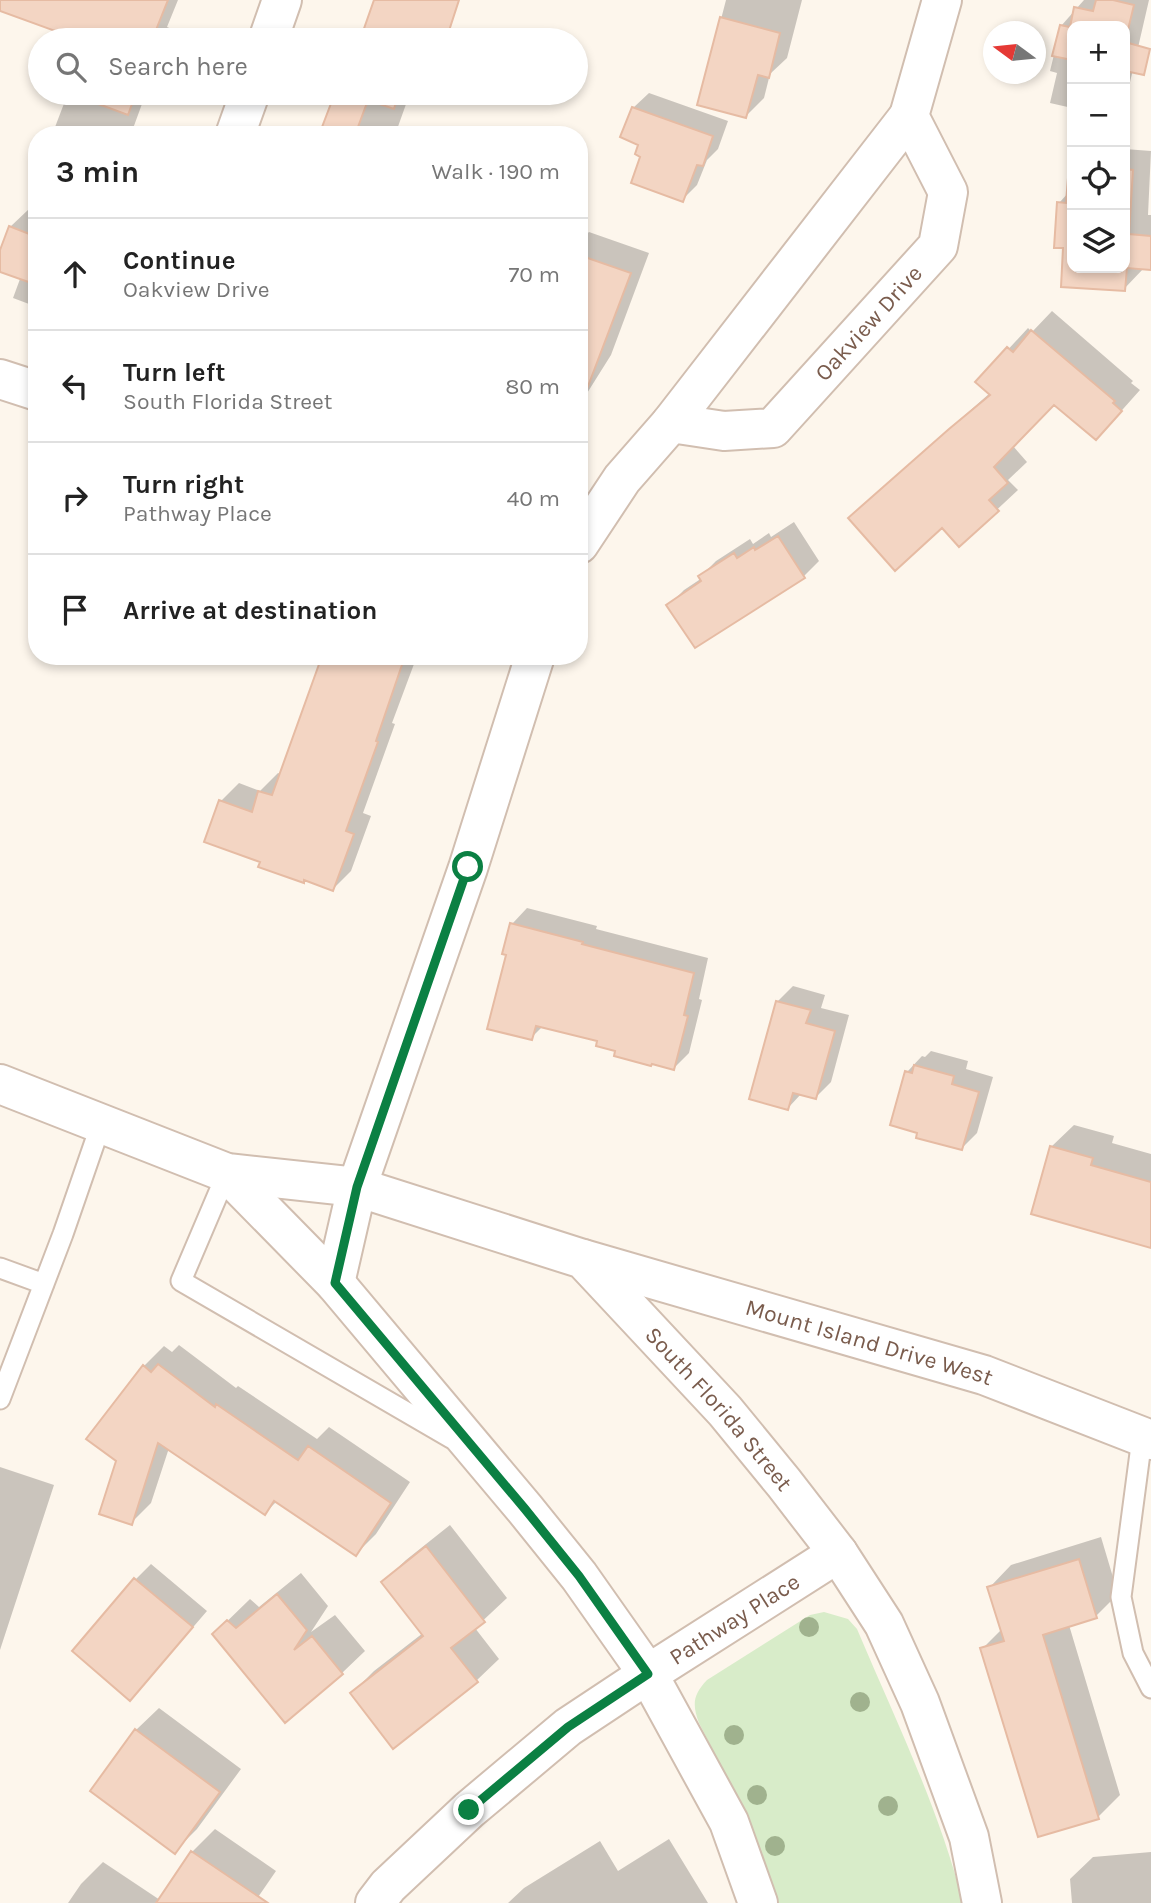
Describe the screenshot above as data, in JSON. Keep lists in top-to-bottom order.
{
  "streets": {
    "street": [
      "Oakview Drive",
      "Mount Island Drive West",
      "South Florida Street",
      "Pathway Place"
    ]
  },
  "crossings": [
    ["Mount Island Drive West", "South Florida Street"],
    ["South Florida Street", "Pathway Place"]
  ],
  "north": "left",
  "page": {
    "map_buttons": ["+", "−"],
    "search": "Search here",
    "heading": ["3 min", "Walk · 190 m"],
    "list": [
      ["Continue", "Oakview Drive", "70 m"],
      ["Turn left", "South Florida Street", "80 m"],
      ["Turn right", "Pathway Place", "40 m"],
      "Arrive at destination"
    ]
  }
}
